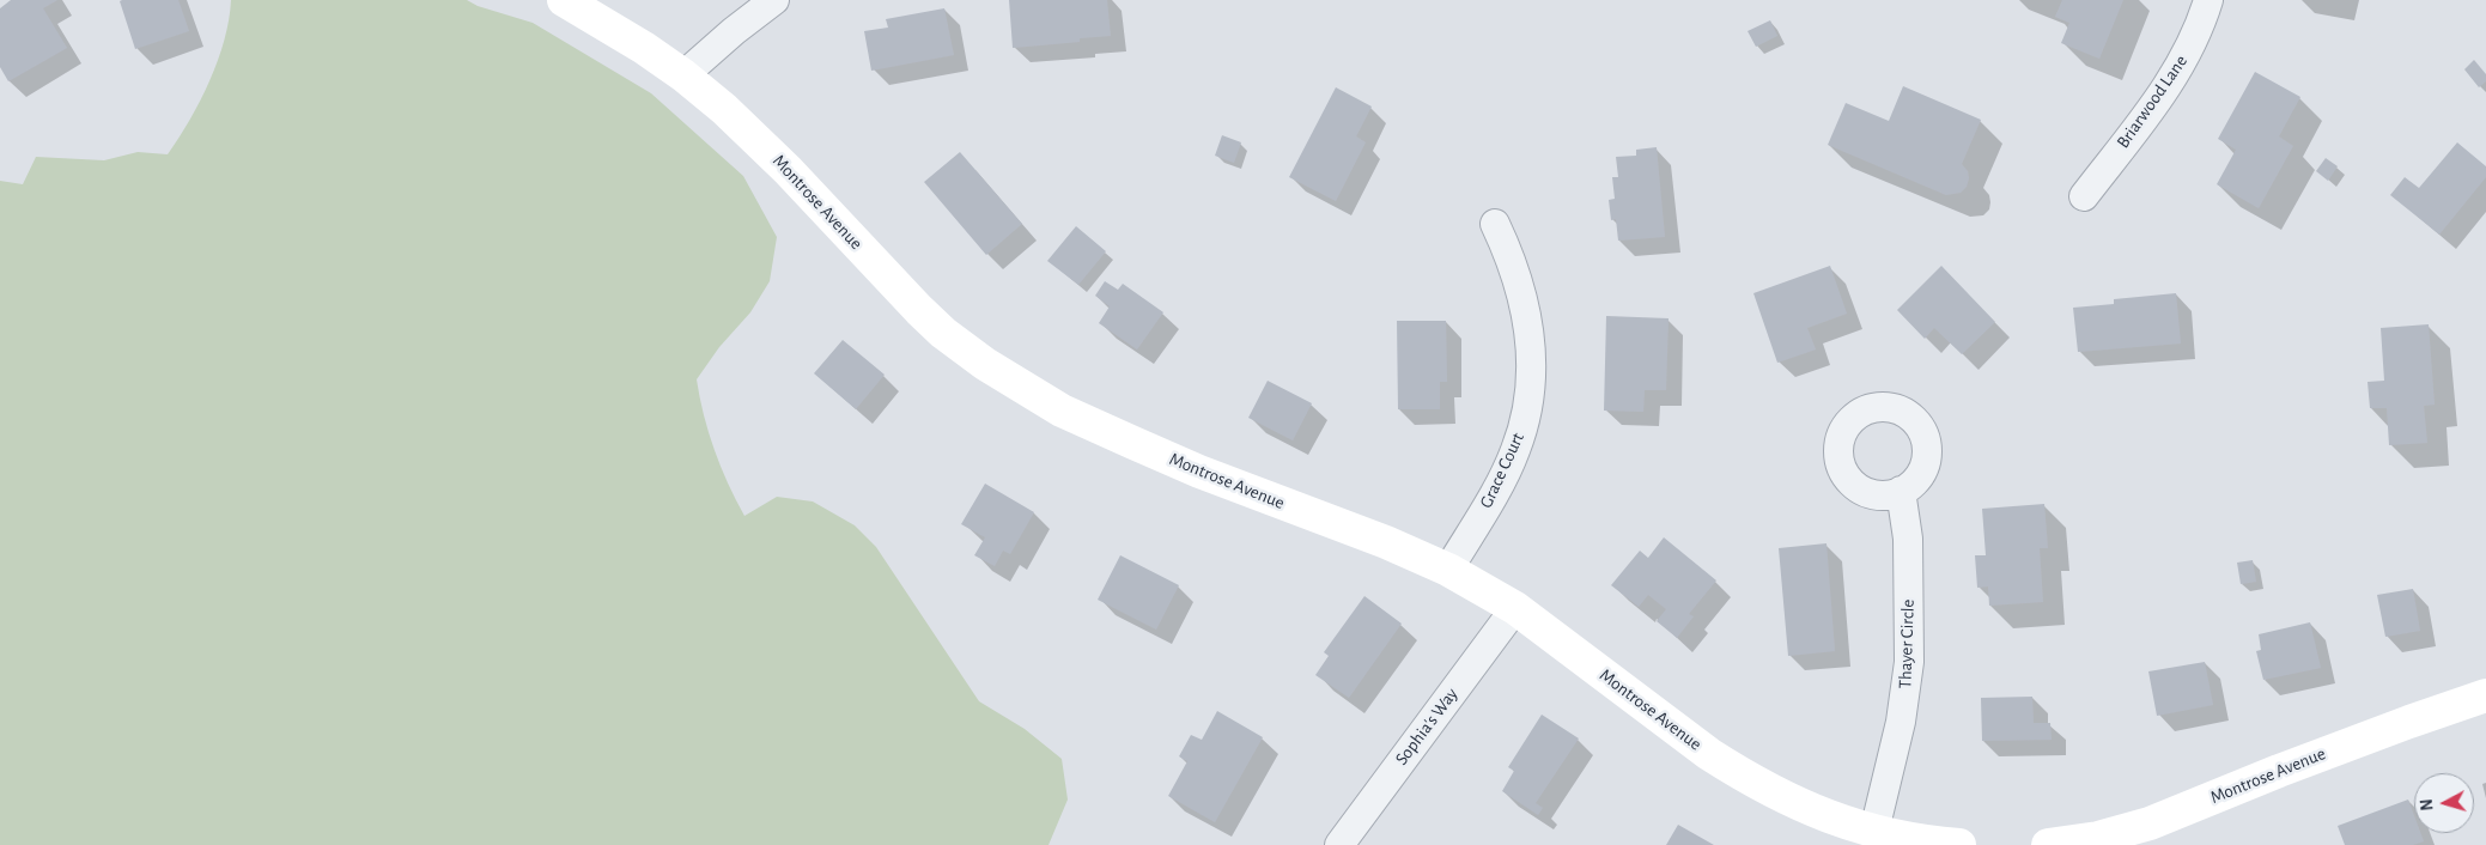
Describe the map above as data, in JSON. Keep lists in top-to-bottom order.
{
  "streets": {
    "main road": ["Montrose Avenue"],
    "street": [
      "Briarwood Lane",
      "Grace Court",
      "Thayer Circle",
      "Sophia's Way"
    ]
  },
  "crossings": [
    ["Montrose Avenue", "Grace Court"],
    ["Montrose Avenue", "Thayer Circle"],
    ["Montrose Avenue", "Sophia's Way"]
  ],
  "north": "left"
}
